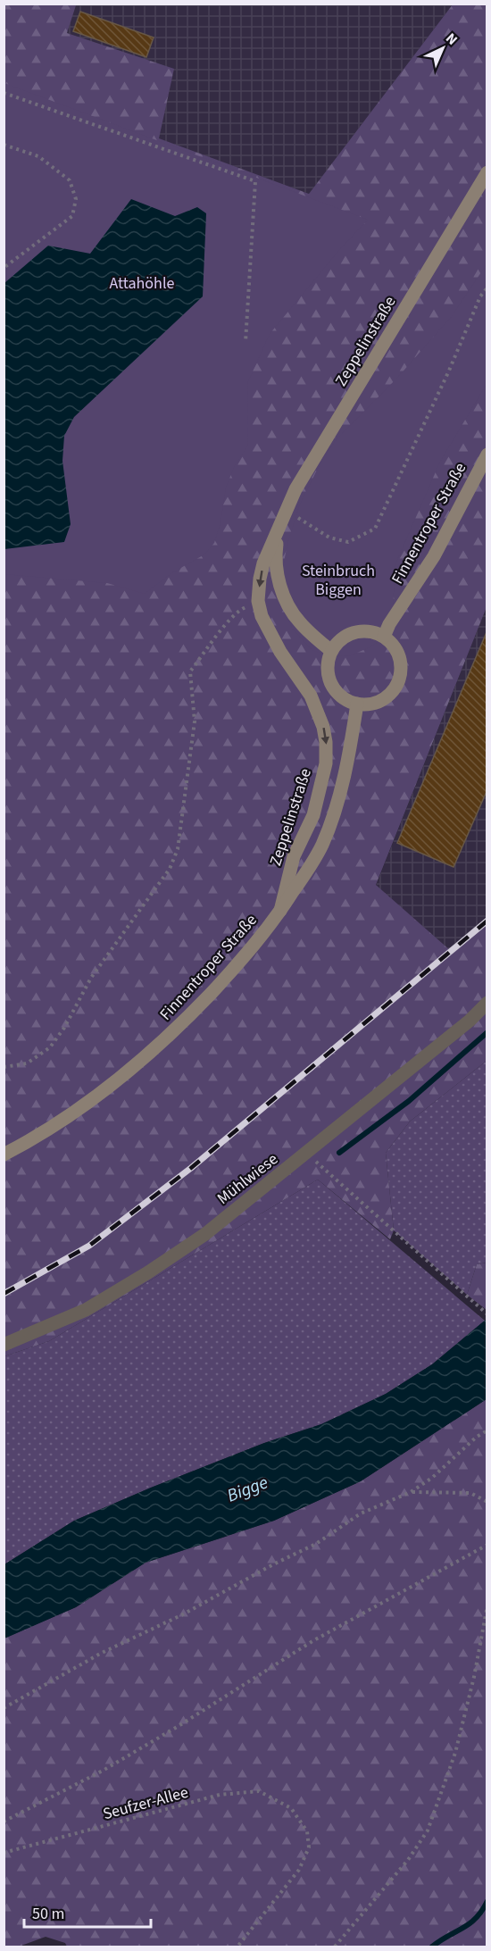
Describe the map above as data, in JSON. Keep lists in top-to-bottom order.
{
  "streets": {
    "main road": ["Zeppelinstraße", "Finnentroper Straße"],
    "street": ["Mühlwiese"],
    "path": ["Seufzer-Allee"]
  },
  "crossings": [
    ["Zeppelinstraße", "Finnentroper Straße"]
  ],
  "one_way": ["Zeppelinstraße"],
  "water": ["Bigge"],
  "parks": ["Attahöhle", "Steinbruch Biggen"],
  "scale_bar": "50 m",
  "north": "top right"
}
